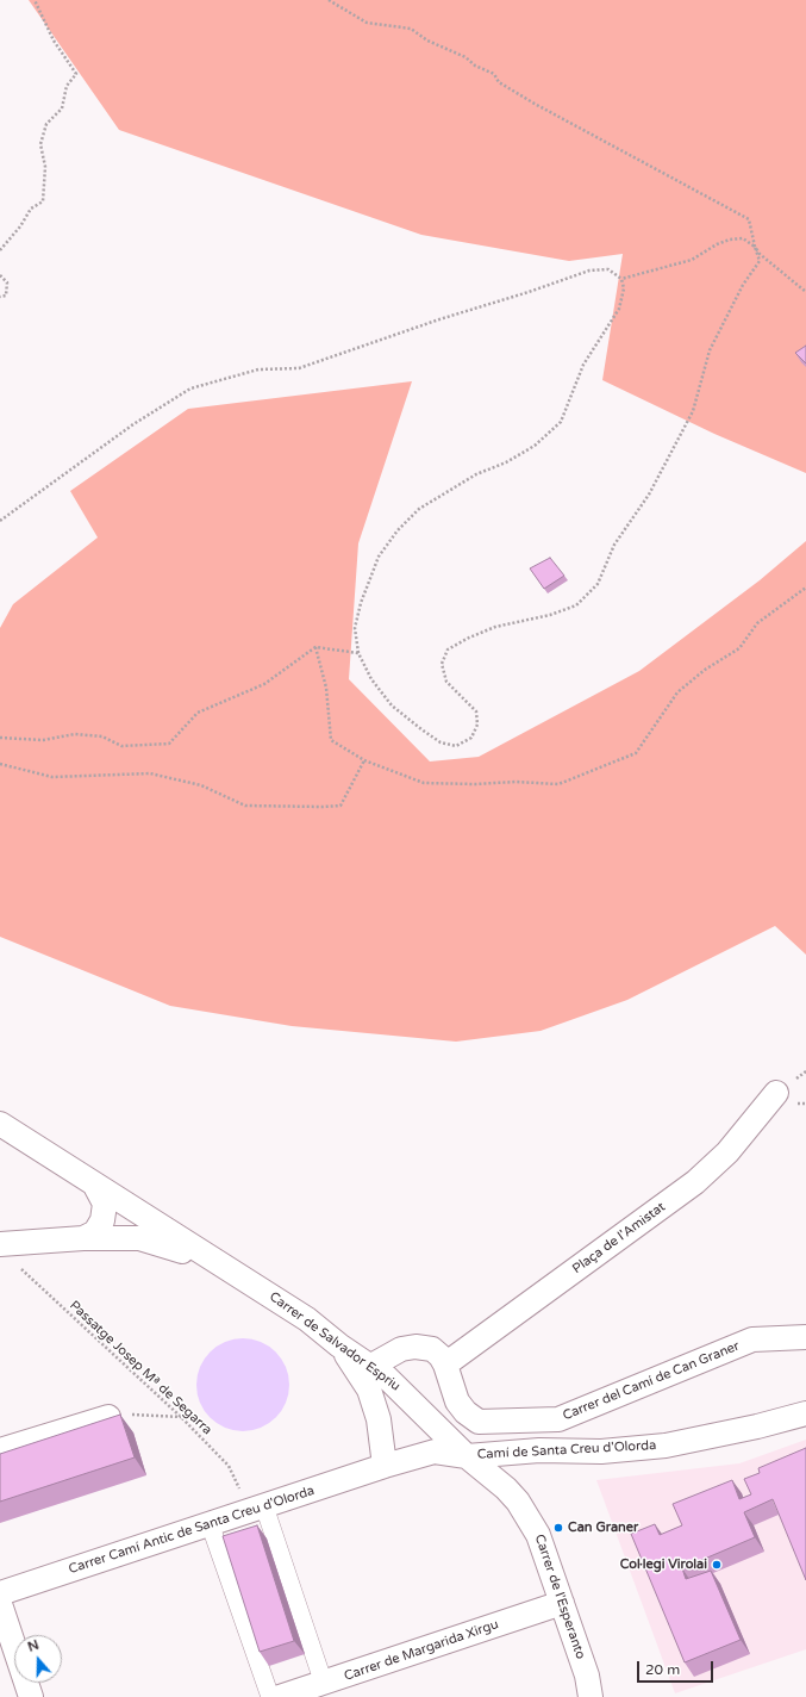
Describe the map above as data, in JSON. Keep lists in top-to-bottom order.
{
  "streets": {
    "street": [
      "Plaça de l'Amistat",
      "Carrer de Salvador Espriu",
      "Carrer del Camí de Can Graner",
      "Camí de Santa Creu d'Olorda",
      "Carrer Camí Antic de Santa Creu d'Olorda",
      "Carrer de l'Esperanto",
      "Carrer de Margarida Xirgu"
    ],
    "path": ["Passatge Josep Mª de Segarra"]
  },
  "crossings": [
    ["Plaça de l'Amistat", "Carrer del Camí de Can Graner"],
    ["Carrer de Salvador Espriu", "Carrer del Camí de Can Graner"],
    ["Carrer de Salvador Espriu", "Camí de Santa Creu d'Olorda"],
    ["Carrer de Salvador Espriu", "Carrer Camí Antic de Santa Creu d'Olorda"],
    ["Carrer de Salvador Espriu", "Carrer de l'Esperanto"],
    ["Passatge Josep Mª de Segarra", "Carrer Camí Antic de Santa Creu d'Olorda"],
    ["Camí de Santa Creu d'Olorda", "Carrer Camí Antic de Santa Creu d'Olorda"],
    ["Camí de Santa Creu d'Olorda", "Carrer de l'Esperanto"],
    ["Carrer Camí Antic de Santa Creu d'Olorda", "Carrer de l'Esperanto"],
    ["Carrer de l'Esperanto", "Carrer de Margarida Xirgu"]
  ],
  "places": ["Can Graner", "Col·legi Virolai"],
  "scale_bar": "20 m",
  "north": "top"
}
